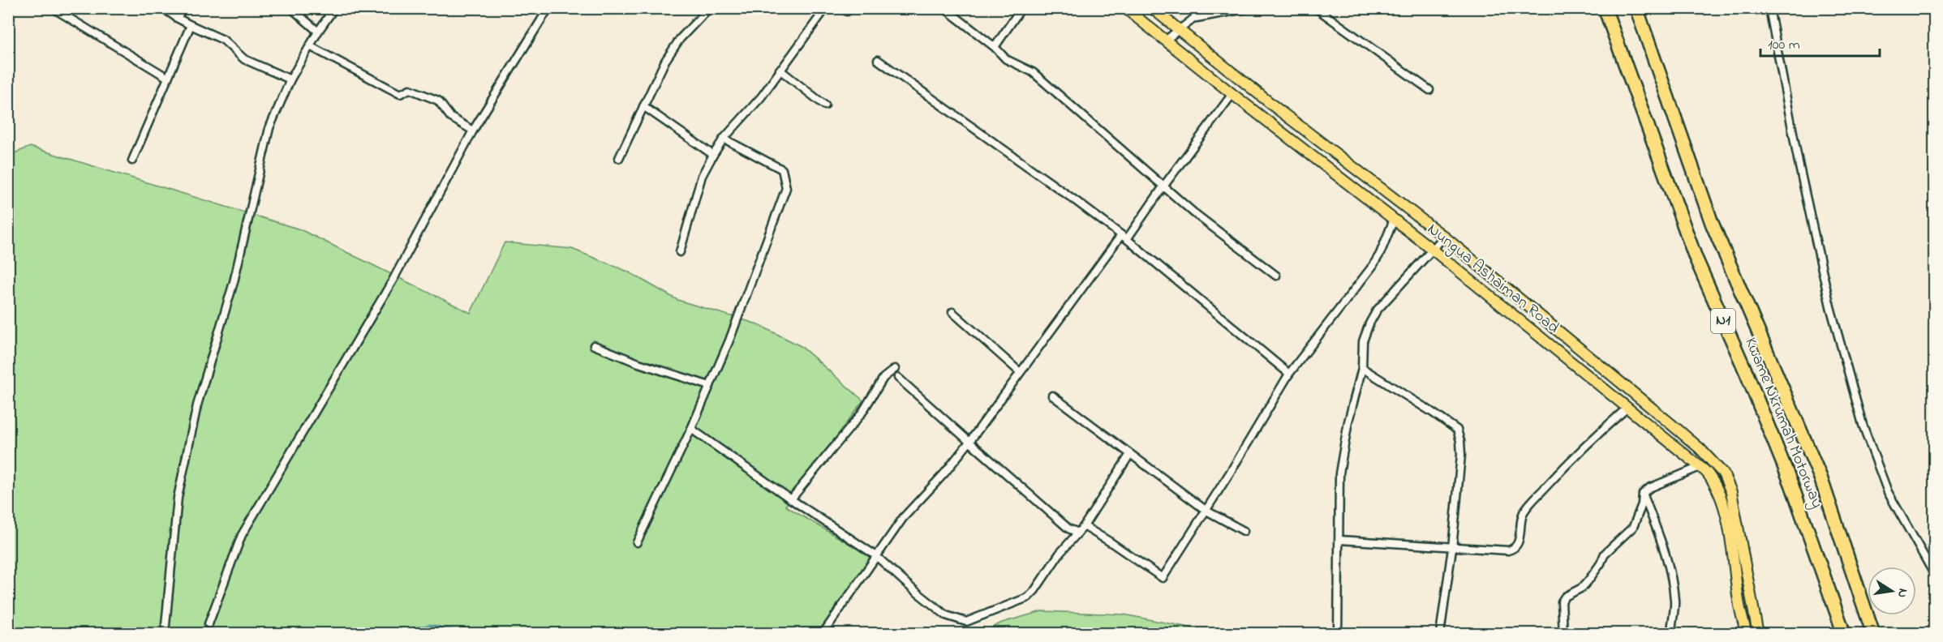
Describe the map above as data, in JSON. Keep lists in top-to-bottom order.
{
  "streets": {
    "highway": ["N1", "Kwame Nkrumah Motorway"],
    "main road": ["Nungua Ashaiman Road"]
  },
  "scale_bar": "100 m",
  "north": "right"
}
